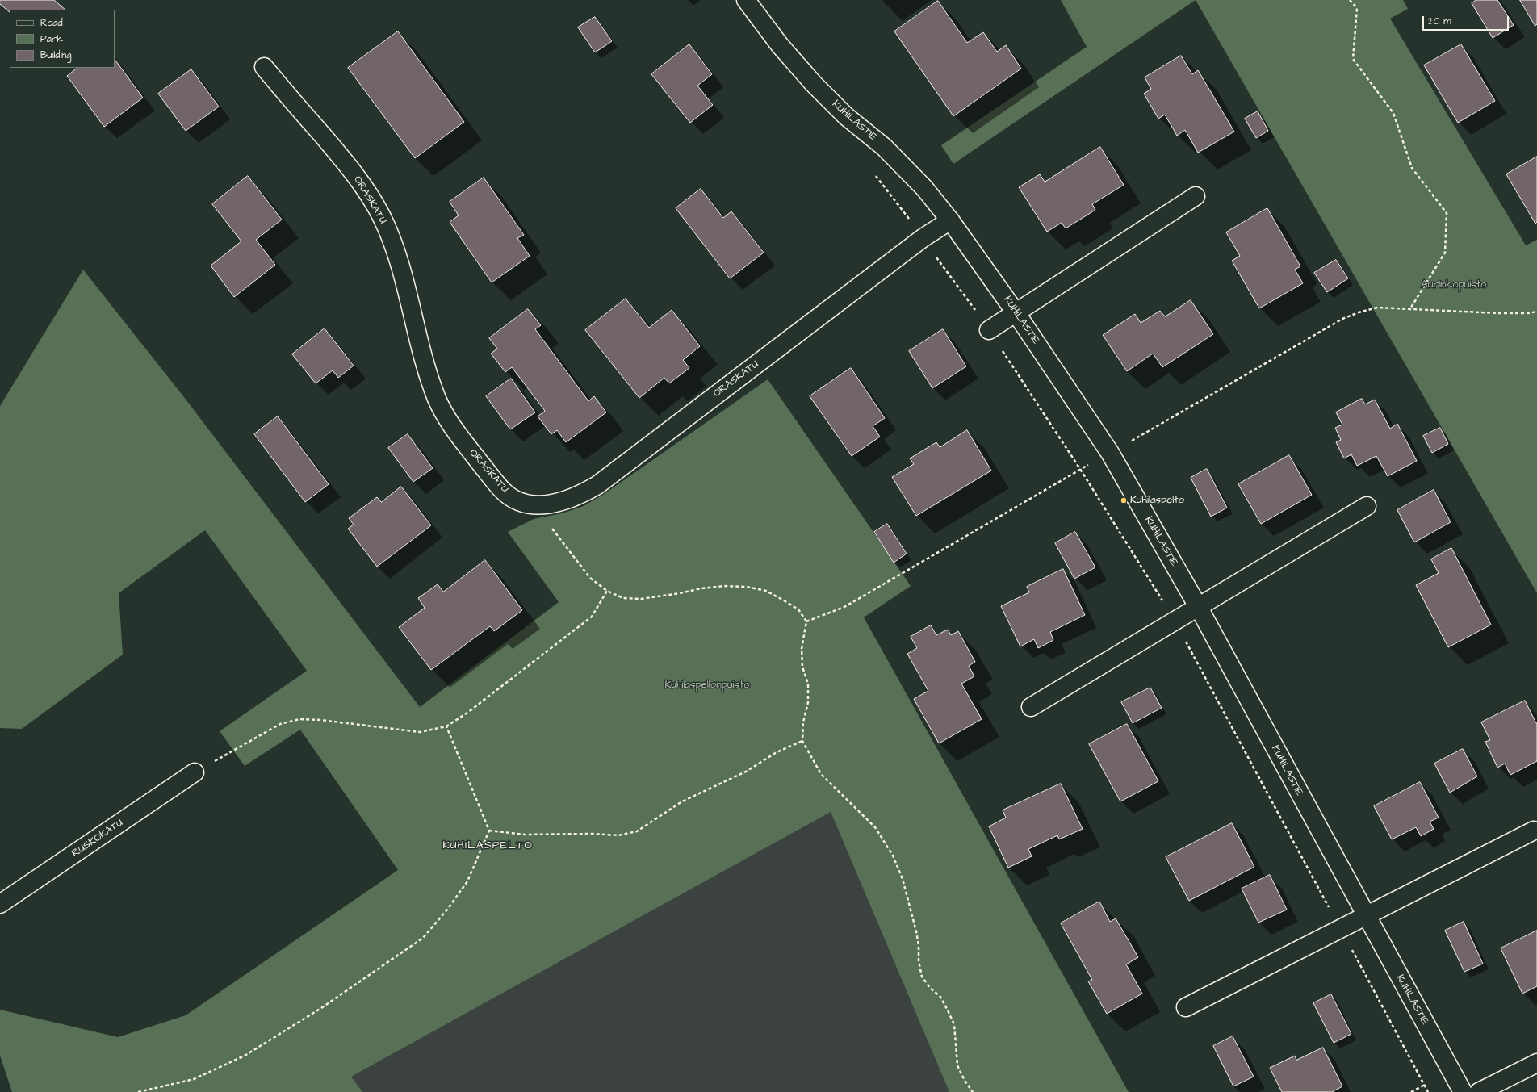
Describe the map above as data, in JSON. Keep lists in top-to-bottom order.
{
  "streets": {
    "street": ["KUHILASTIE", "ORASKATU", "RUSKOKATU"]
  },
  "crossings": [
    ["KUHILASTIE", "ORASKATU"]
  ],
  "districts": ["KUHILASPELTO"],
  "parks": ["Aurinkopuisto", "Kuhilaspellonpuisto"],
  "places": ["Kuhilaspelto"],
  "legend": ["Road", "Park", "Building"],
  "scale_bar": "20 m"
}
